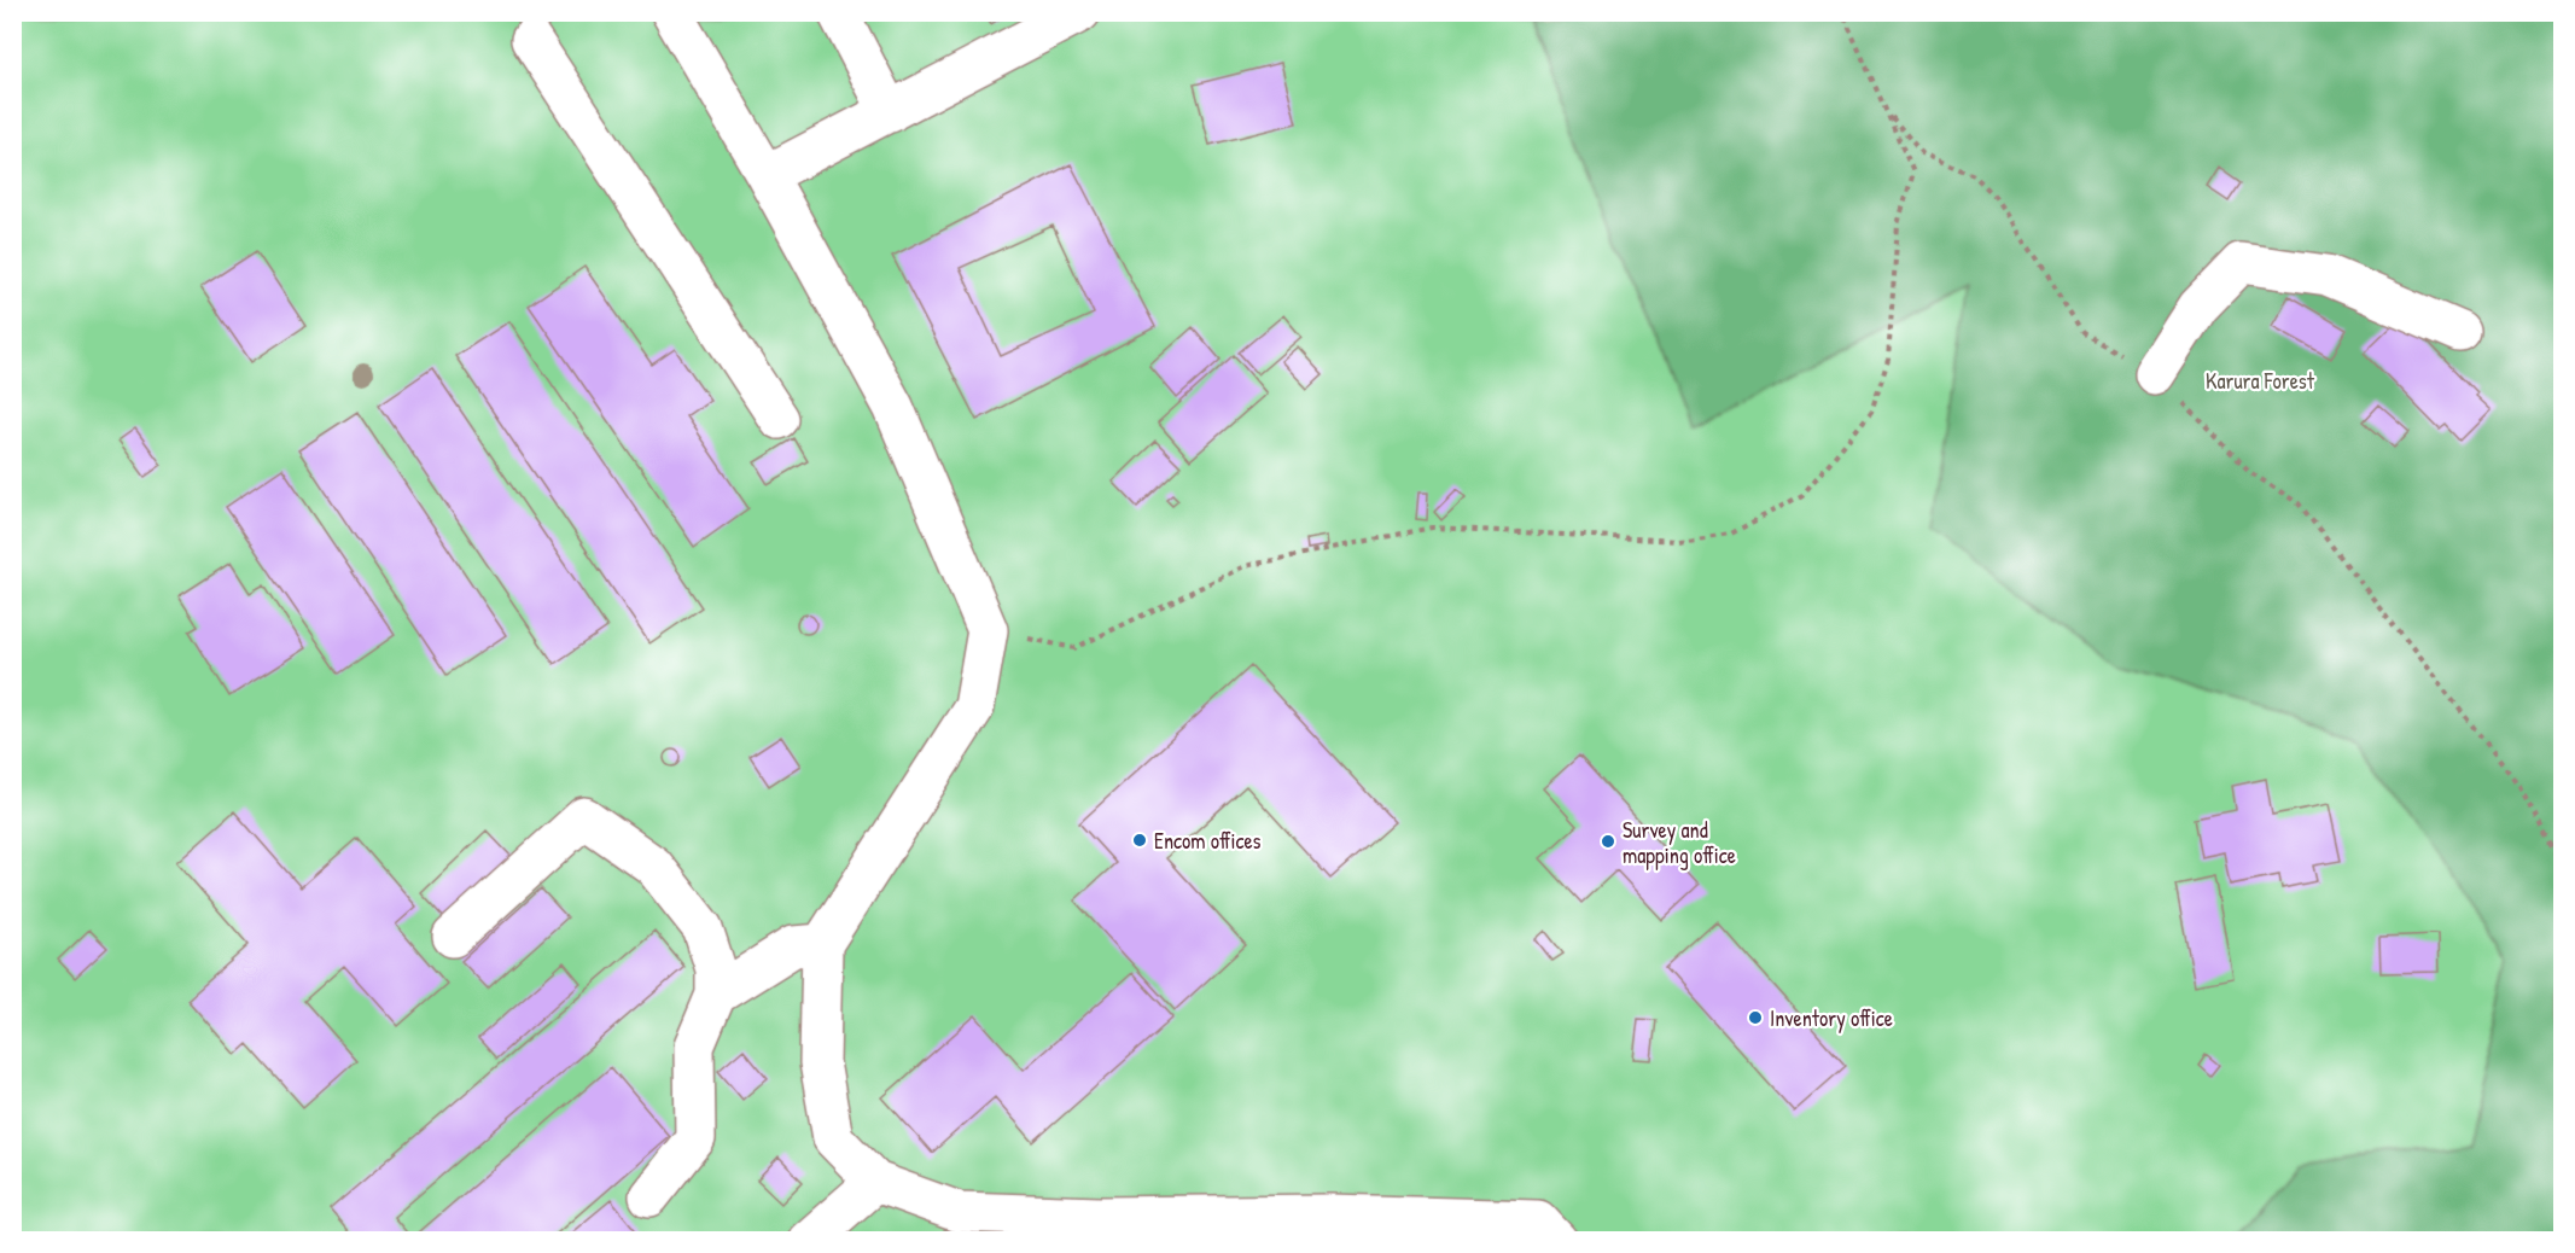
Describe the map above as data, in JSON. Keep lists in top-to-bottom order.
{
  "parks": ["Karura Forest"],
  "places": ["Encom offices", "Survey and mapping office", "Inventory office"]
}
